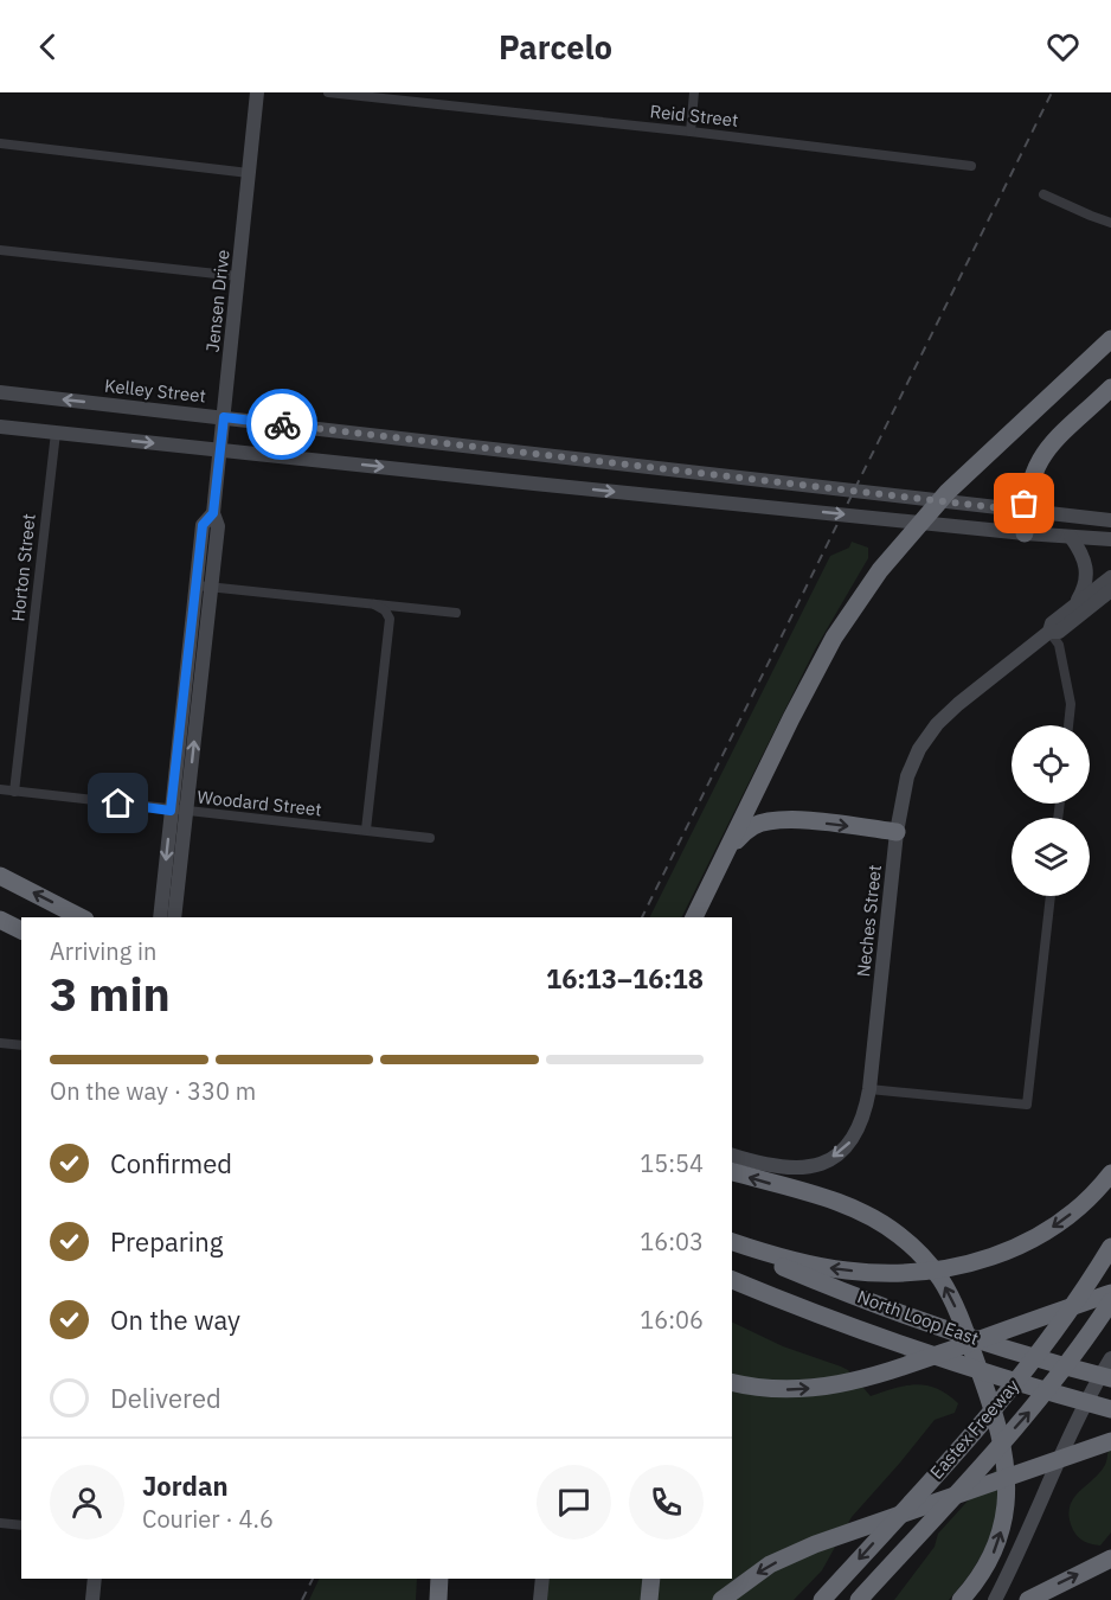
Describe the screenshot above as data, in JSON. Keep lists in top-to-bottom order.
{
  "streets": {
    "highway": ["North Loop East", "Eastex Freeway"],
    "main road": ["Jensen Drive", "Kelley Street", "Neches Street"],
    "street": ["Reid Street", "Horton Street", "Woodard Street"]
  },
  "crossings": [
    ["Jensen Drive", "Kelley Street"],
    ["Jensen Drive", "Woodard Street"],
    ["Horton Street", "Woodard Street"]
  ],
  "page": {
    "header": "Parcelo",
    "heading": ["3 min", "Arriving in", "16:13–16:18"],
    "panel": ["Jordan", "Courier · 4.6"],
    "bar": "On the way · 330 m",
    "list": [
      ["Confirmed", "15:54"],
      ["Preparing", "16:03"],
      ["On the way", "16:06"],
      "Delivered"
    ]
  }
}
